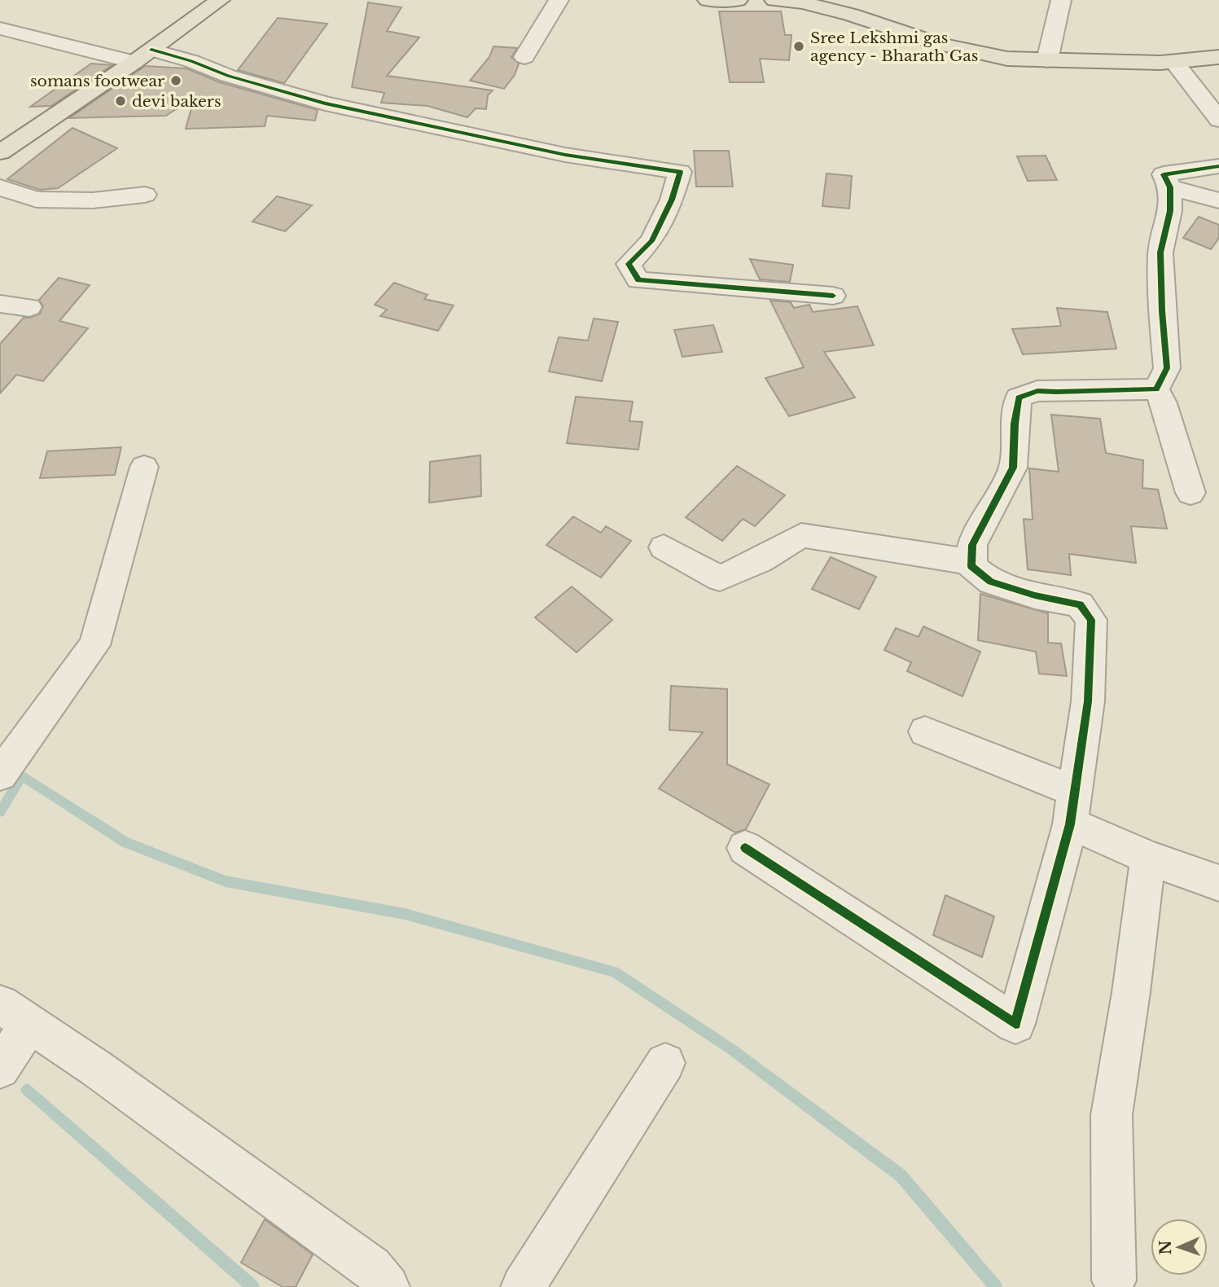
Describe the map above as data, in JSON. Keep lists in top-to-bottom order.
{
  "places": ["Sree Lekshmi gas agency - Bharath Gas", "somans footwear", "devi bakers"],
  "north": "left"
}
